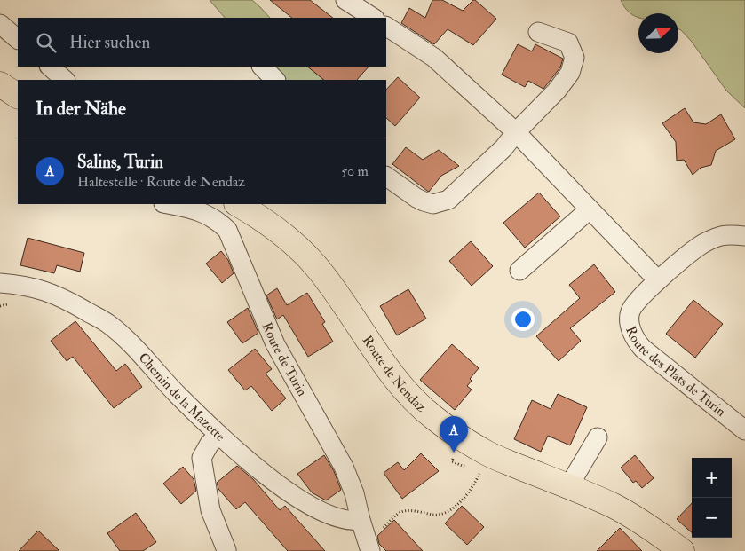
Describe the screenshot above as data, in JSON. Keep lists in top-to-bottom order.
{
  "streets": {
    "main road": ["Route de Nendaz"],
    "street": ["Route de Turin", "Route des Plats de Turin", "Chemin de la Mazette"]
  },
  "crossings": [
    ["Route de Turin", "Chemin de la Mazette"]
  ],
  "north": "top right",
  "page": {
    "search": "Hier suchen",
    "heading": "In der Nähe",
    "list": [
      {
        "mark": "A",
        "name": "Salins, Turin",
        "note": "Haltestelle · Route de Nendaz",
        "value": "50 m"
      }
    ],
    "pins": "A",
    "map_buttons": ["+", "−"]
  }
}
